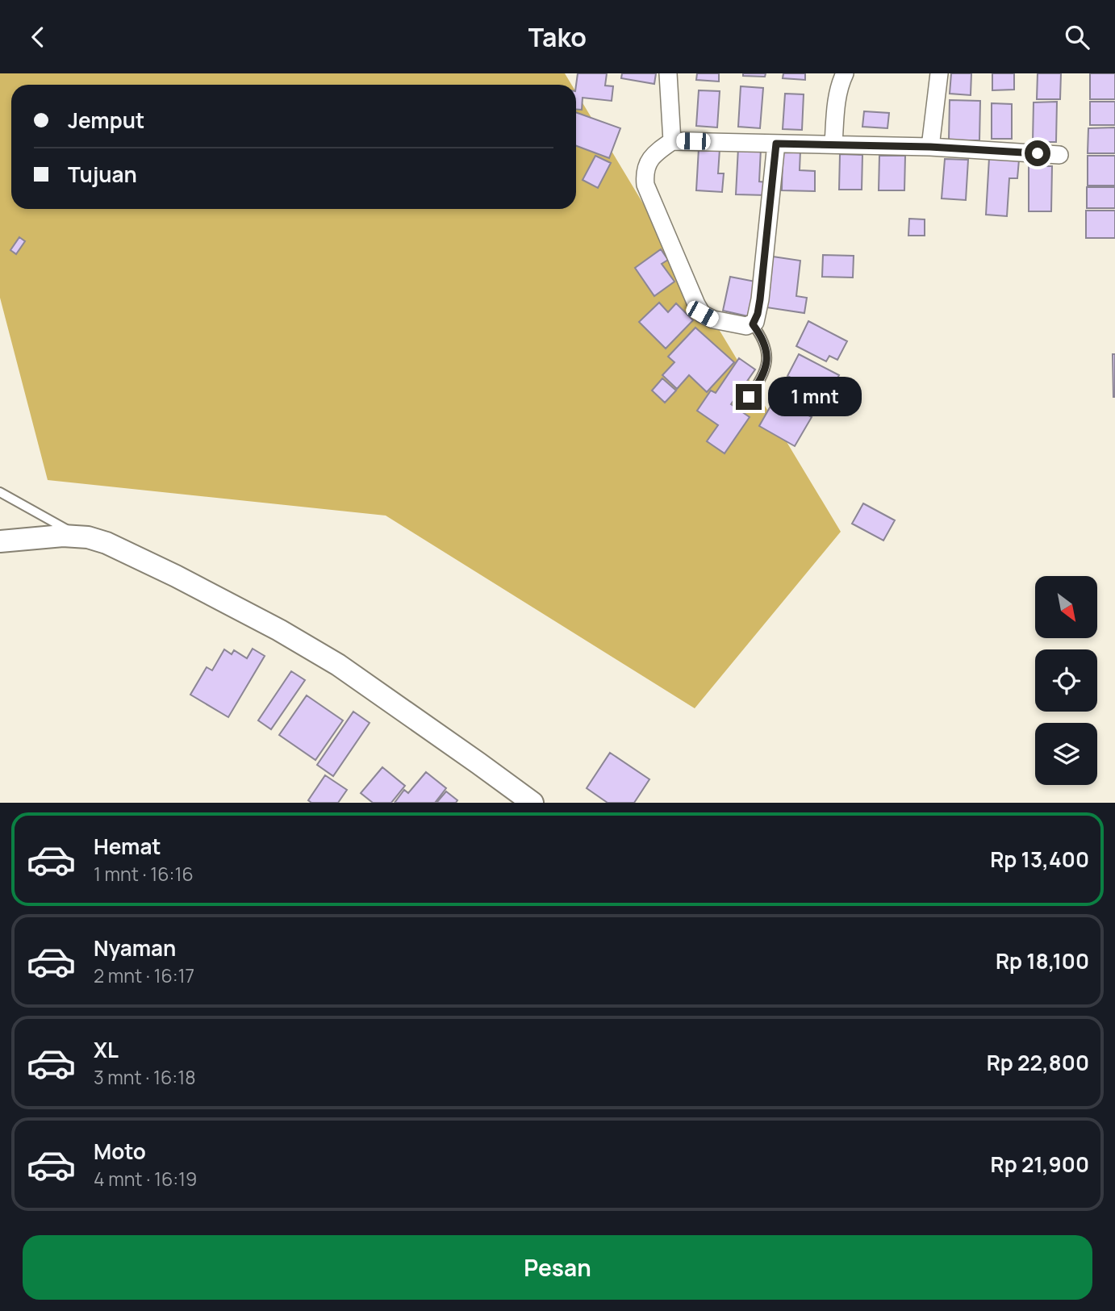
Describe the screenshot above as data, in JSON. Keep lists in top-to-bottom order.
{
  "north": "bottom right",
  "page": {
    "header": "Tako",
    "banner": ["Jemput", "Tujuan"],
    "bubble": "1 mnt",
    "list": [
      {
        "name": "Hemat",
        "note": "1 mnt · 16:16",
        "value": "Rp 13,400"
      },
      {
        "name": "Nyaman",
        "note": "2 mnt · 16:17",
        "value": "Rp 18,100"
      },
      {
        "name": "XL",
        "note": "3 mnt · 16:18",
        "value": "Rp 22,800"
      },
      {
        "name": "Moto",
        "note": "4 mnt · 16:19",
        "value": "Rp 21,900"
      }
    ],
    "buttons": "Pesan"
  }
}
